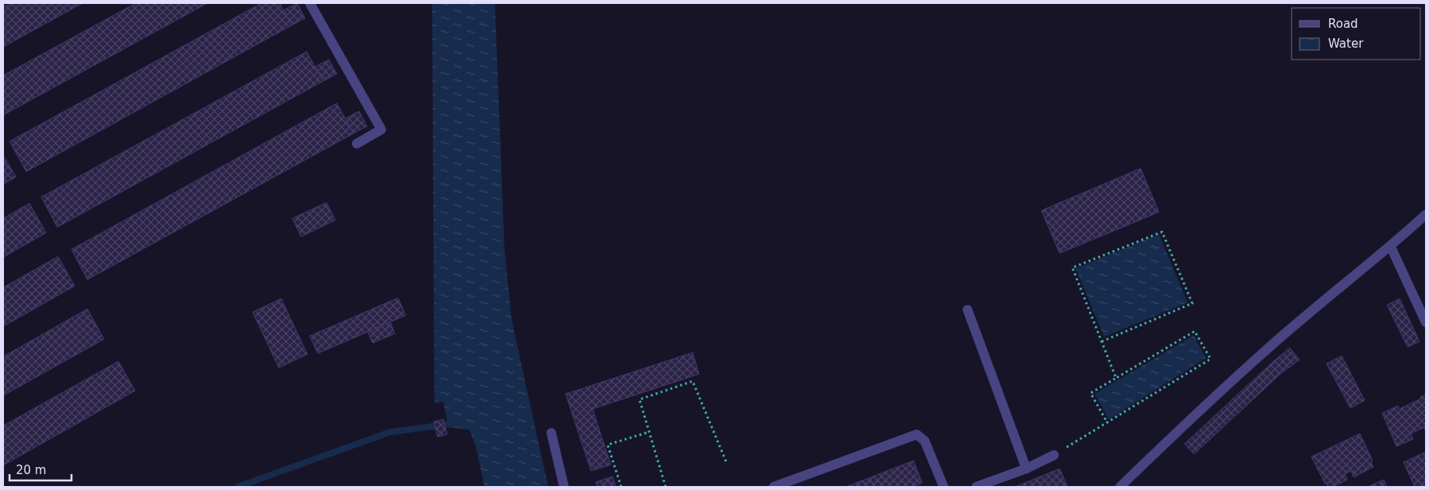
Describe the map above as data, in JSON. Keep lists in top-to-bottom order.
{
  "legend": ["Road", "Water"],
  "scale_bar": "20 m"
}
